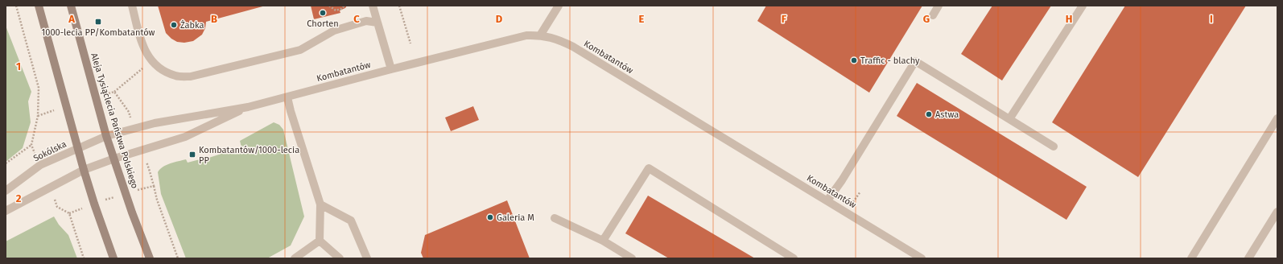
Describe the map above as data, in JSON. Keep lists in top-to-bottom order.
{
  "streets": {
    "main road": ["Aleja Tysiąclecia Państwa Polskiego"],
    "street": ["Kombatantów", "Sokólska"]
  },
  "crossings": [
    ["Kombatantów", "Aleja Tysiąclecia Państwa Polskiego"],
    ["Kombatantów", "Sokólska"],
    ["Aleja Tysiąclecia Państwa Polskiego", "Sokólska"]
  ],
  "places": {
    "other": [
      "Chorten",
      "Żabka",
      "Traffic - blachy",
      "Astwa",
      "Galeria M"
    ],
    "transit": ["1000-lecia PP/Kombatantów", "Kombatantów/1000-lecia PP"]
  },
  "grid": {
    "columns": [
      "A",
      "B",
      "C",
      "D",
      "E",
      "F",
      "G",
      "H",
      "I"
    ],
    "rows": ["1", "2"]
  }
}
